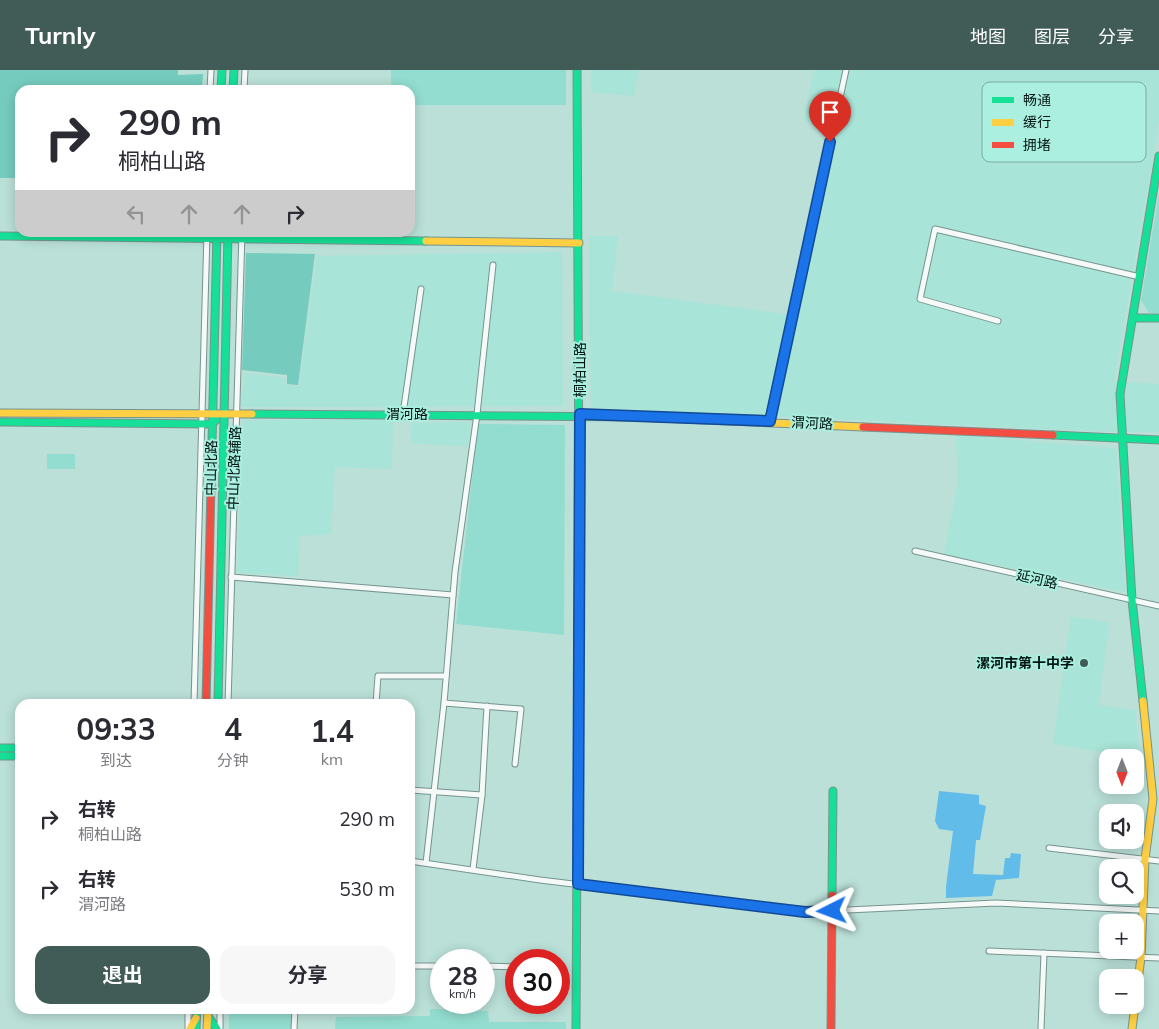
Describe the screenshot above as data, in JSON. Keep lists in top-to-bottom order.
{
  "streets": {
    "street": [
      "桐柏山路",
      "渭河路",
      "中山北路",
      "中山北路辅路",
      "延河路"
    ]
  },
  "crossings": [
    ["桐柏山路", "渭河路"],
    ["渭河路", "中山北路"],
    ["渭河路", "中山北路辅路"]
  ],
  "places": ["漯河市第十中学"],
  "legend": ["畅通", "缓行", "拥堵"],
  "north": "bottom",
  "page": {
    "header": "Turnly",
    "nav": ["地图", "图层", "分享"],
    "turn": ["290 m", "桐柏山路"],
    "eta": [
      "09:33",
      "到达",
      "4",
      "分钟",
      "1.4",
      "km"
    ],
    "map_buttons": ["+", "−"],
    "list": [
      {
        "name": "右转",
        "note": "桐柏山路",
        "value": "290 m"
      },
      {
        "name": "右转",
        "note": "渭河路",
        "value": "530 m"
      }
    ],
    "buttons": ["退出", "分享"],
    "speed": "28 km/h",
    "limit": "30"
  }
}
